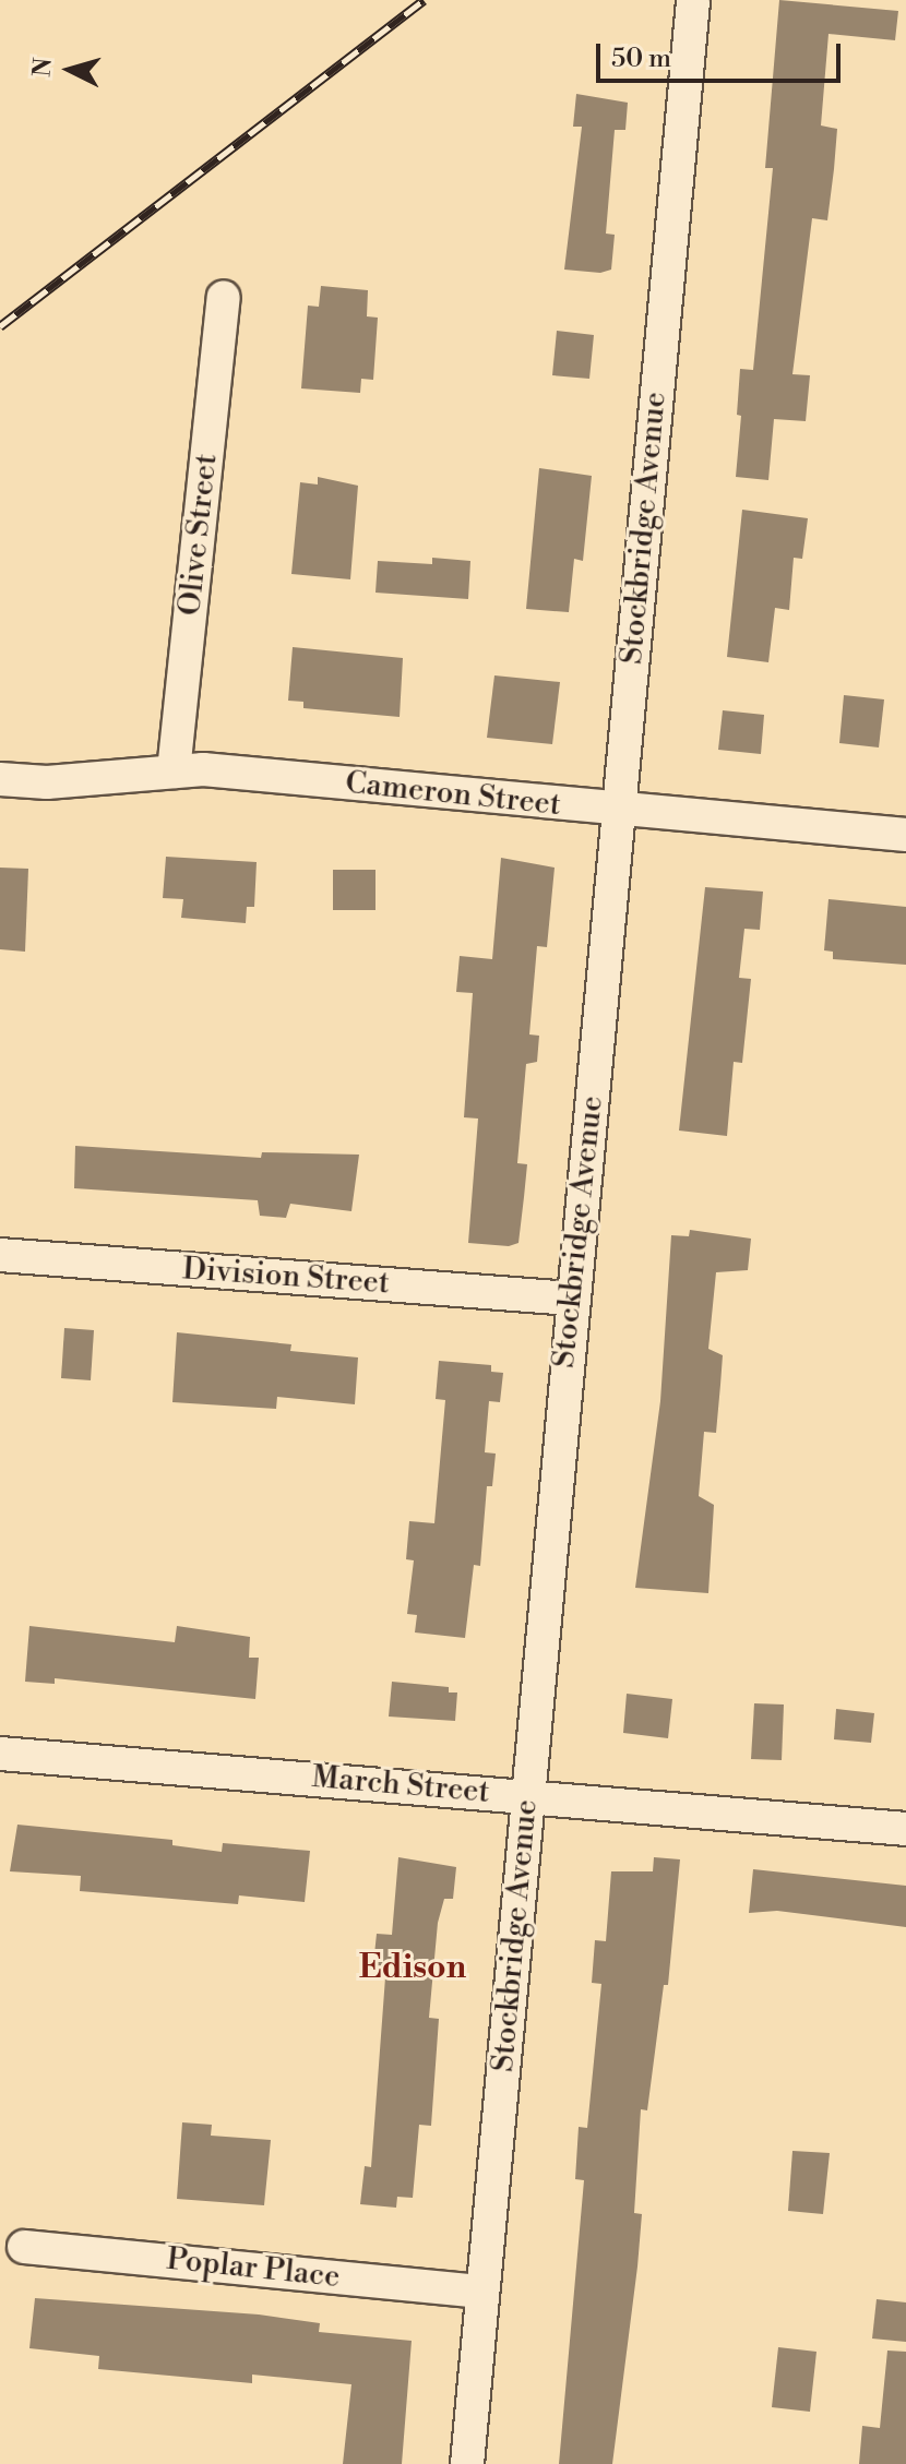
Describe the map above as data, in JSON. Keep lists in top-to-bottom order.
{
  "streets": {
    "street": [
      "Stockbridge Avenue",
      "Olive Street",
      "Cameron Street",
      "Division Street",
      "March Street",
      "Poplar Place"
    ]
  },
  "crossings": [
    ["Stockbridge Avenue", "Cameron Street"],
    ["Stockbridge Avenue", "Division Street"],
    ["Stockbridge Avenue", "March Street"],
    ["Stockbridge Avenue", "Poplar Place"],
    ["Olive Street", "Cameron Street"]
  ],
  "districts": ["Edison"],
  "scale_bar": "50 m",
  "north": "left"
}
